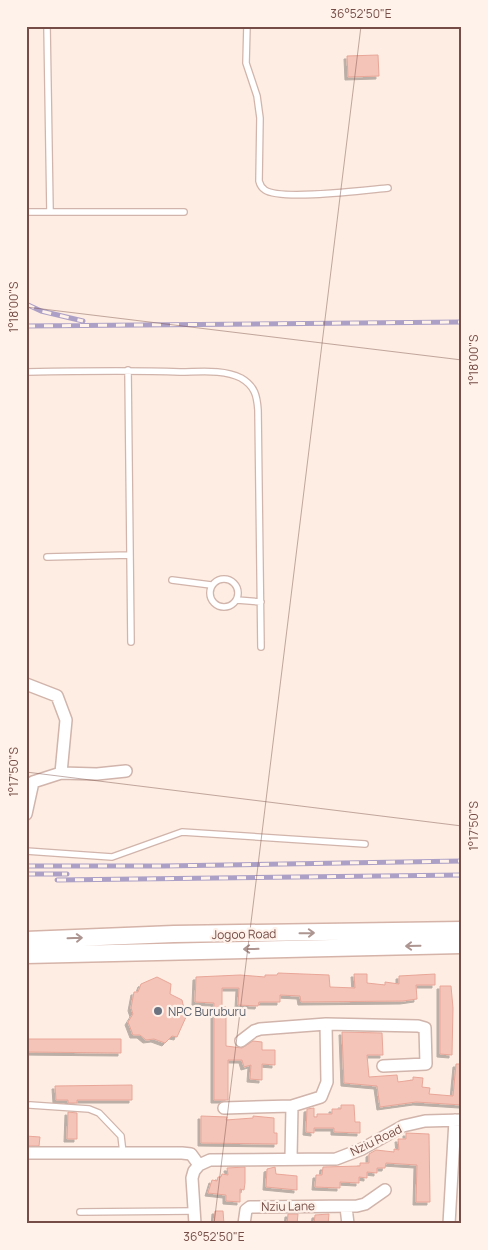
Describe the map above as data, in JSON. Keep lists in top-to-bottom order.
{
  "streets": {
    "main road": ["Jogoo Road"],
    "street": ["Nziu Road", "Nziu Lane"]
  },
  "places": ["NPC Buruburu"],
  "coordinates": ["36°52'50\"E", "1°18'00\"S", "1°17'50\"S"]
}
